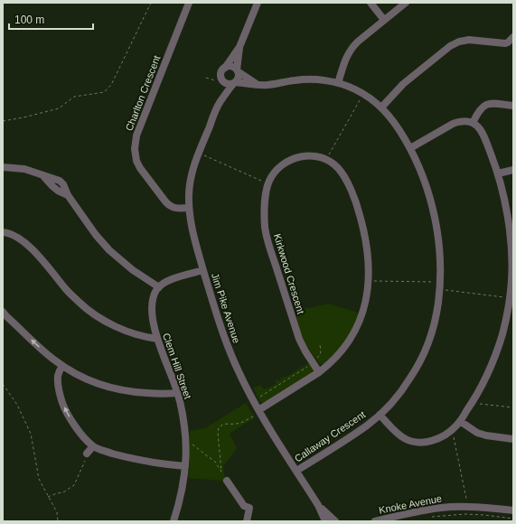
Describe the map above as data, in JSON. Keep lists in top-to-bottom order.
{
  "streets": {
    "street": [
      "Charlton Crescent",
      "Kirkwood Crescent",
      "Jim Pike Avenue",
      "Clem Hill Street",
      "Callaway Crescent",
      "Knoke Avenue"
    ]
  },
  "crossings": [
    ["Charlton Crescent", "Jim Pike Avenue"],
    ["Kirkwood Crescent", "Jim Pike Avenue"],
    ["Jim Pike Avenue", "Callaway Crescent"]
  ],
  "scale_bar": "100 m"
}
